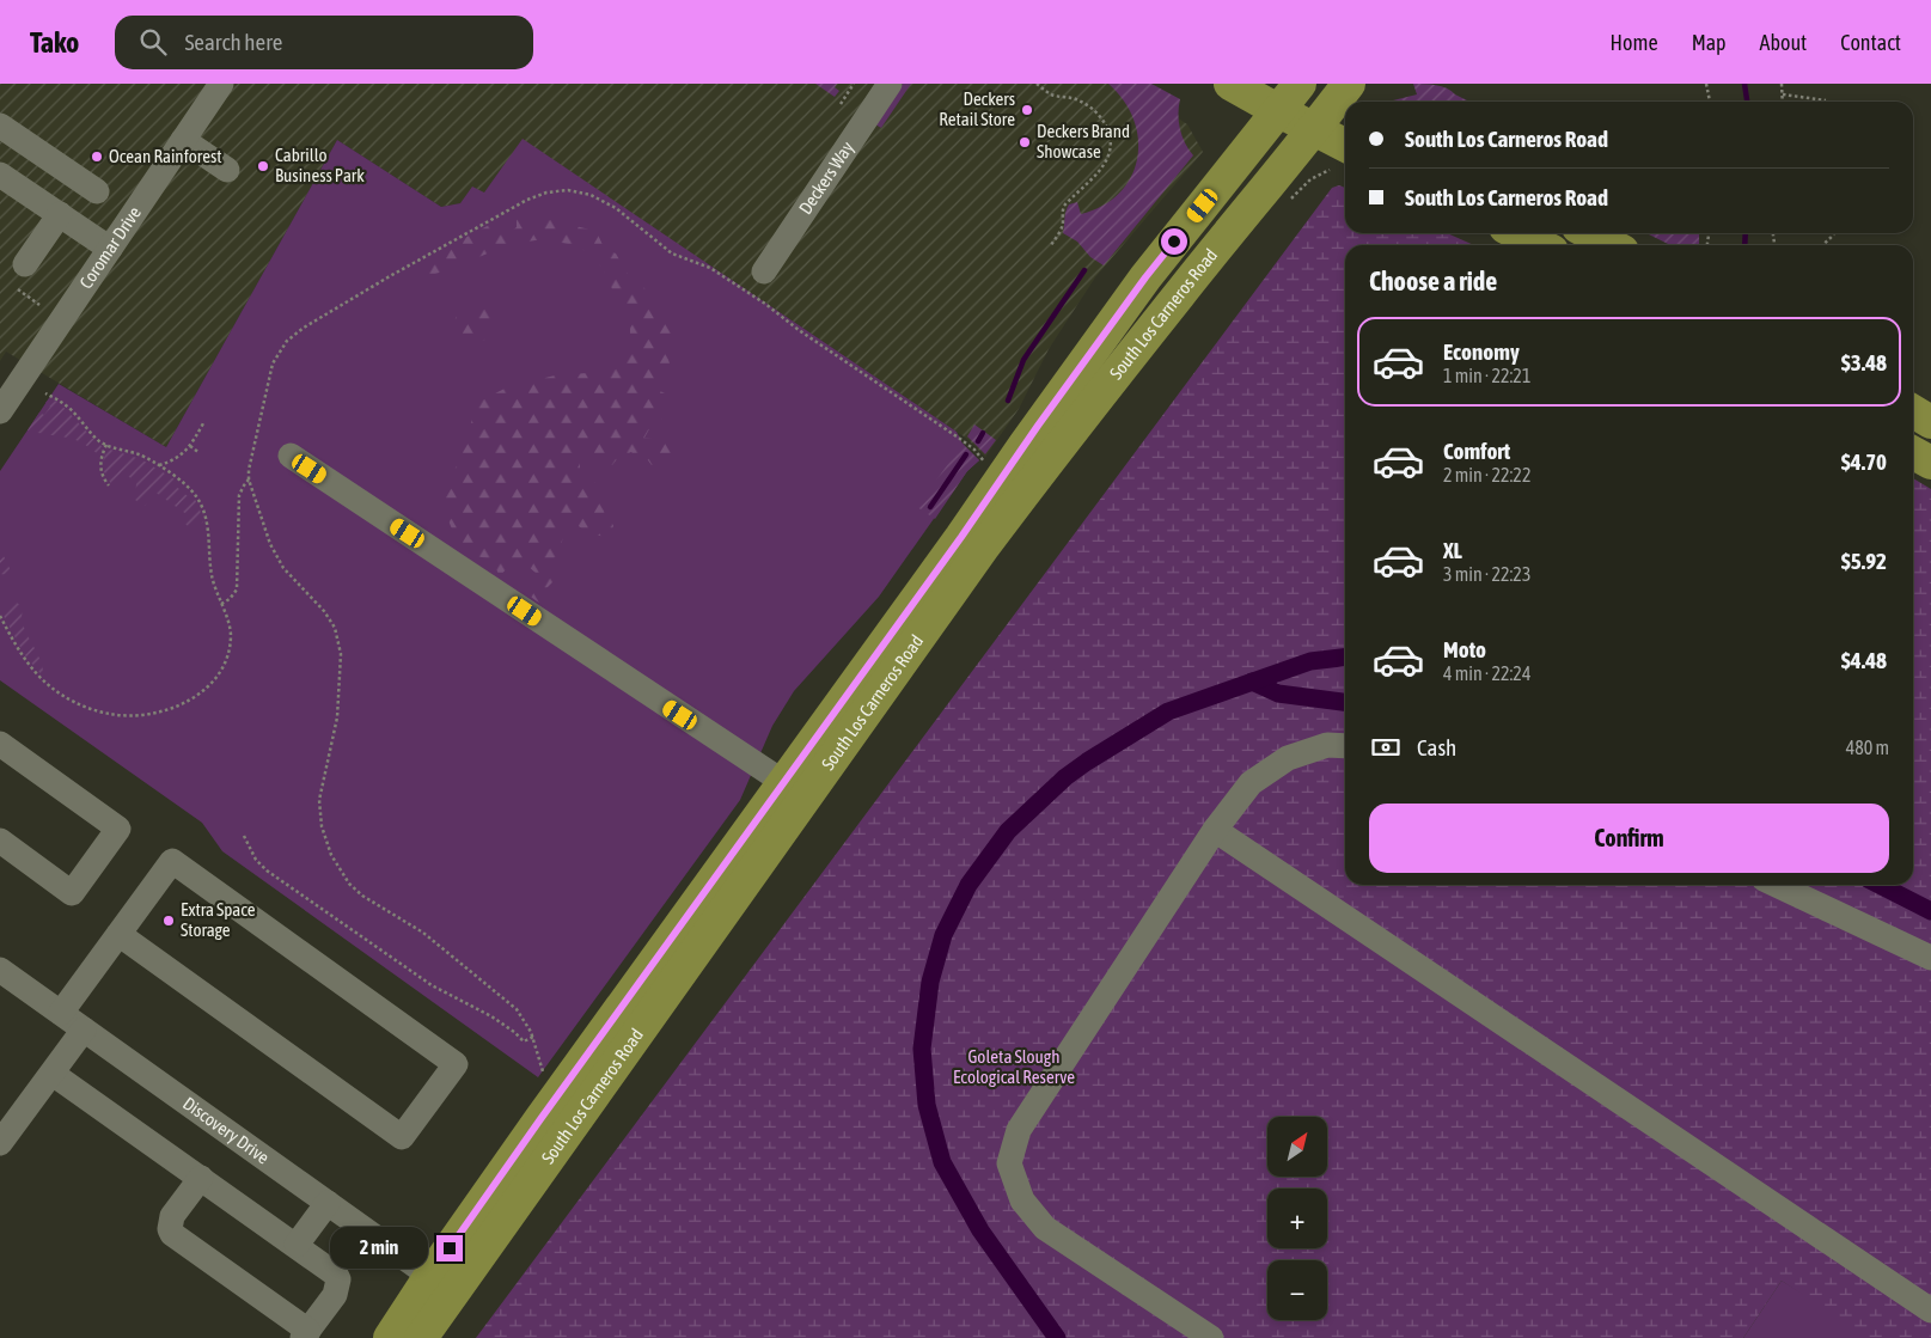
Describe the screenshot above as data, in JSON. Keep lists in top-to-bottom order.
{
  "streets": {
    "main road": ["South Los Carneros Road"],
    "street": ["Deckers Way", "Coromar Drive", "Discovery Drive"]
  },
  "crossings": [
    ["South Los Carneros Road", "Discovery Drive"]
  ],
  "parks": ["Goleta Slough Ecological Reserve"],
  "places": [
    "Deckers Retail Store",
    "Deckers Brand Showcase",
    "Ocean Rainforest",
    "Cabrillo Business Park",
    "Extra Space Storage"
  ],
  "north": "top right",
  "page": {
    "header": "Tako",
    "search": "Search here",
    "nav": [
      "Home",
      "Map",
      "About",
      "Contact"
    ],
    "banner": ["South Los Carneros Road", "South Los Carneros Road"],
    "heading": "Choose a ride",
    "list": [
      {
        "name": "Economy",
        "note": "1 min · 22:21",
        "value": "$3.48"
      },
      {
        "name": "Comfort",
        "note": "2 min · 22:22",
        "value": "$4.70"
      },
      {
        "name": "XL",
        "note": "3 min · 22:23",
        "value": "$5.92"
      },
      {
        "name": "Moto",
        "note": "4 min · 22:24",
        "value": "$4.48"
      }
    ],
    "pay": ["Cash", "480 m"],
    "buttons": "Confirm",
    "map_buttons": ["+", "−"],
    "bubble": "2 min"
  }
}
